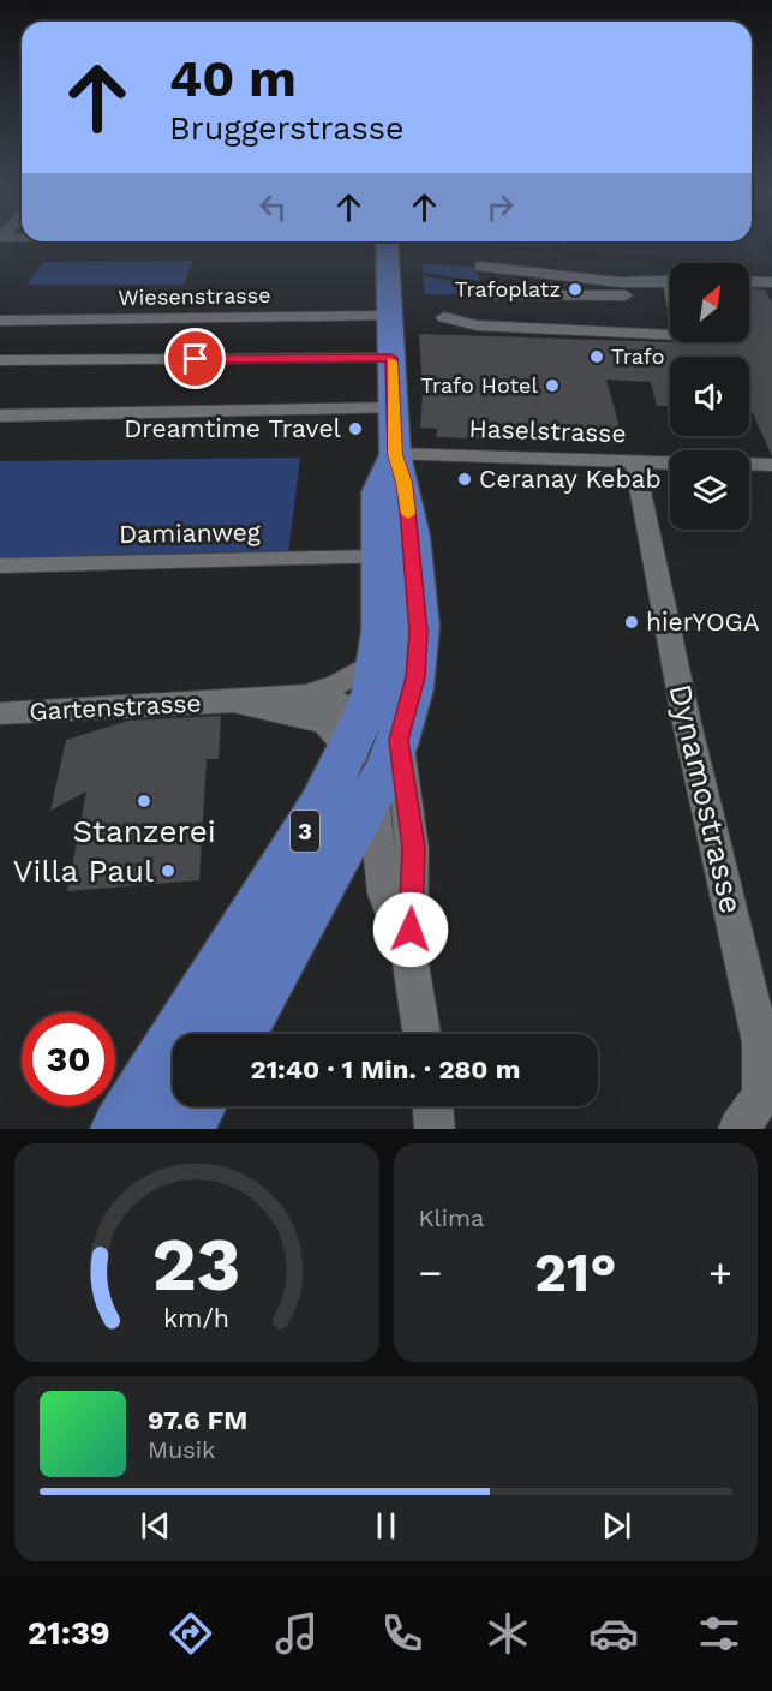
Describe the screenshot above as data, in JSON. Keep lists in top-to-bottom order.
{
  "streets": {
    "main road": ["3"],
    "street": [
      "Wiesenstrasse",
      "Haselstrasse",
      "Damianweg",
      "Gartenstrasse",
      "Dynamostrasse"
    ]
  },
  "crossings": [
    ["Wiesenstrasse", "3"],
    ["Haselstrasse", "Dynamostrasse"],
    ["Haselstrasse", "3"],
    ["Damianweg", "3"],
    ["Gartenstrasse", "3"]
  ],
  "places": [
    "Trafoplatz",
    "Trafo",
    "Trafo Hotel",
    "Dreamtime Travel",
    "Ceranay Kebab",
    "hierYOGA",
    "Stanzerei",
    "Villa Paul"
  ],
  "north": "top right",
  "page": {
    "turn": ["40 m", "Bruggerstrasse"],
    "limit": "30",
    "trip": "21:40 · 1 Min. · 280 m",
    "tile": "Klima",
    "heat": ["−", "21°", "+"],
    "song": ["97.6 FM", "Musik"],
    "tabs": "21:39",
    "gauge": ["23", "km/h"]
  }
}
